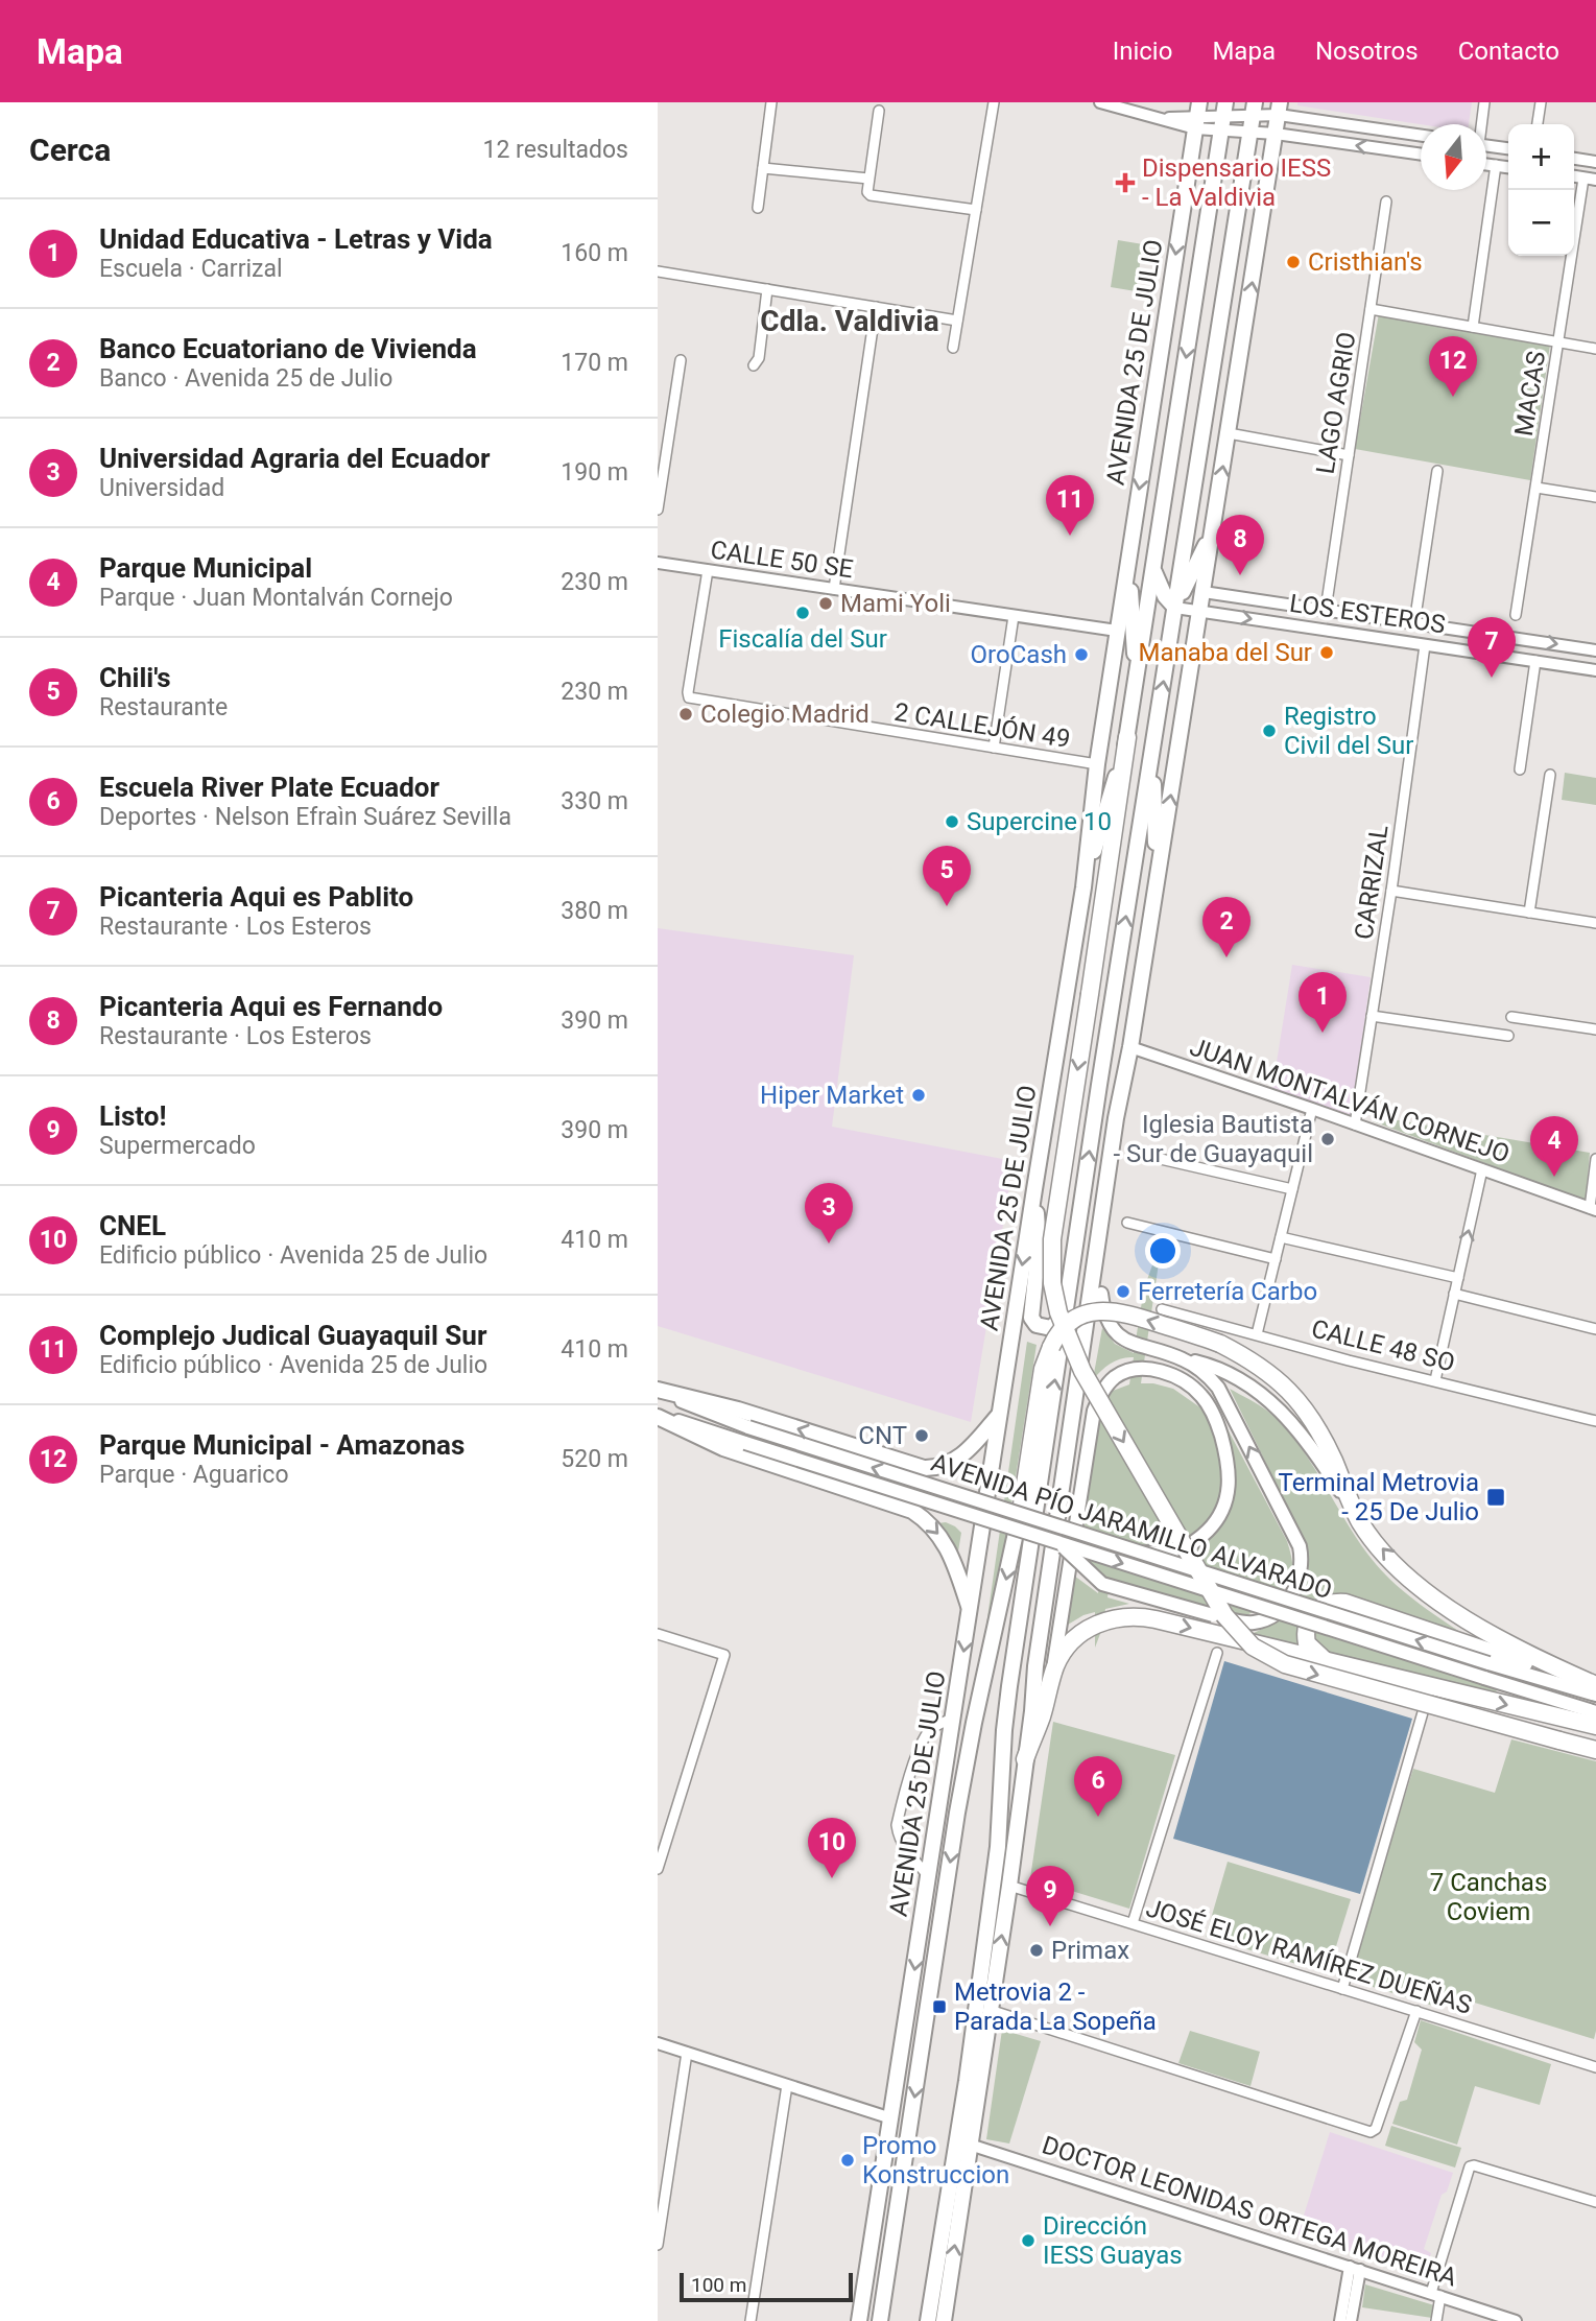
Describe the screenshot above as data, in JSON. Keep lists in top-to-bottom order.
{
  "streets": {
    "main road": ["AVENIDA 25 DE JULIO", "AVENIDA PÍO JARAMILLO ALVARADO"],
    "street": [
      "MACAS",
      "LAGO AGRIO",
      "CALLE 50 SE",
      "LOS ESTEROS",
      "2 CALLEJÓN 49",
      "CARRIZAL",
      "JUAN MONTALVÁN CORNEJO",
      "CALLE 48 SO",
      "JOSÉ ELOY RAMÍREZ DUEÑAS",
      "DOCTOR LEONIDAS ORTEGA MOREIRA"
    ]
  },
  "crossings": [
    ["AVENIDA 25 DE JULIO", "CALLE 50 SE"],
    ["AVENIDA 25 DE JULIO", "2 CALLEJÓN 49"],
    ["LAGO AGRIO", "LOS ESTEROS"],
    ["CALLE 50 SE", "2 CALLEJÓN 49"],
    ["LOS ESTEROS", "CARRIZAL"],
    ["CARRIZAL", "JUAN MONTALVÁN CORNEJO"]
  ],
  "districts": ["Cdla. Valdivia"],
  "parks": ["7 Canchas Coviem"],
  "places": {
    "health": ["Dispensario IESS - La Valdivia"],
    "other": [
      "Cristhian's",
      "Mami Yoli",
      "Fiscalía del Sur",
      "Manaba del Sur",
      "OroCash",
      "Colegio Madrid",
      "Registro Civil del Sur",
      "Supercine 10",
      "Hiper Market",
      "Iglesia Bautista - Sur de Guayaquil",
      "Ferretería Carbo",
      "CNT",
      "Primax",
      "Promo Konstruccion",
      "Dirección IESS Guayas"
    ],
    "transit": ["Terminal Metrovia - 25 De Julio", "Metrovia 2 - Parada La Sopeña"]
  },
  "scale_bar": "100 m",
  "north": "bottom",
  "page": {
    "header": "Mapa",
    "nav": [
      "Inicio",
      "Mapa",
      "Nosotros",
      "Contacto"
    ],
    "heading": ["Cerca", "12 resultados"],
    "map_buttons": ["+", "−"],
    "list": [
      {
        "mark": "1",
        "name": "Unidad Educativa - Letras y Vida",
        "note": "Escuela · Carrizal",
        "value": "160 m"
      },
      {
        "mark": "2",
        "name": "Banco Ecuatoriano de Vivienda",
        "note": "Banco · Avenida 25 de Julio",
        "value": "170 m"
      },
      {
        "mark": "3",
        "name": "Universidad Agraria del Ecuador",
        "note": "Universidad",
        "value": "190 m"
      },
      {
        "mark": "4",
        "name": "Parque Municipal",
        "note": "Parque · Juan Montalván Cornejo",
        "value": "230 m"
      },
      {
        "mark": "5",
        "name": "Chili's",
        "note": "Restaurante",
        "value": "230 m"
      },
      {
        "mark": "6",
        "name": "Escuela River Plate Ecuador",
        "note": "Deportes · Nelson Efraìn Suárez Sevilla",
        "value": "330 m"
      },
      {
        "mark": "7",
        "name": "Picanteria Aqui es Pablito",
        "note": "Restaurante · Los Esteros",
        "value": "380 m"
      },
      {
        "mark": "8",
        "name": "Picanteria Aqui es Fernando",
        "note": "Restaurante · Los Esteros",
        "value": "390 m"
      },
      {
        "mark": "9",
        "name": "Listo!",
        "note": "Supermercado",
        "value": "390 m"
      },
      {
        "mark": "10",
        "name": "CNEL",
        "note": "Edificio público · Avenida 25 de Julio",
        "value": "410 m"
      },
      {
        "mark": "11",
        "name": "Complejo Judical Guayaquil Sur",
        "note": "Edificio público · Avenida 25 de Julio",
        "value": "410 m"
      },
      {
        "mark": "12",
        "name": "Parque Municipal - Amazonas",
        "note": "Parque · Aguarico",
        "value": "520 m"
      }
    ],
    "pins": [
      "12",
      "11",
      "8",
      "7",
      "5",
      "2",
      "1",
      "4",
      "3",
      "6",
      "10",
      "9"
    ],
    "scale": "100 m"
  }
}
